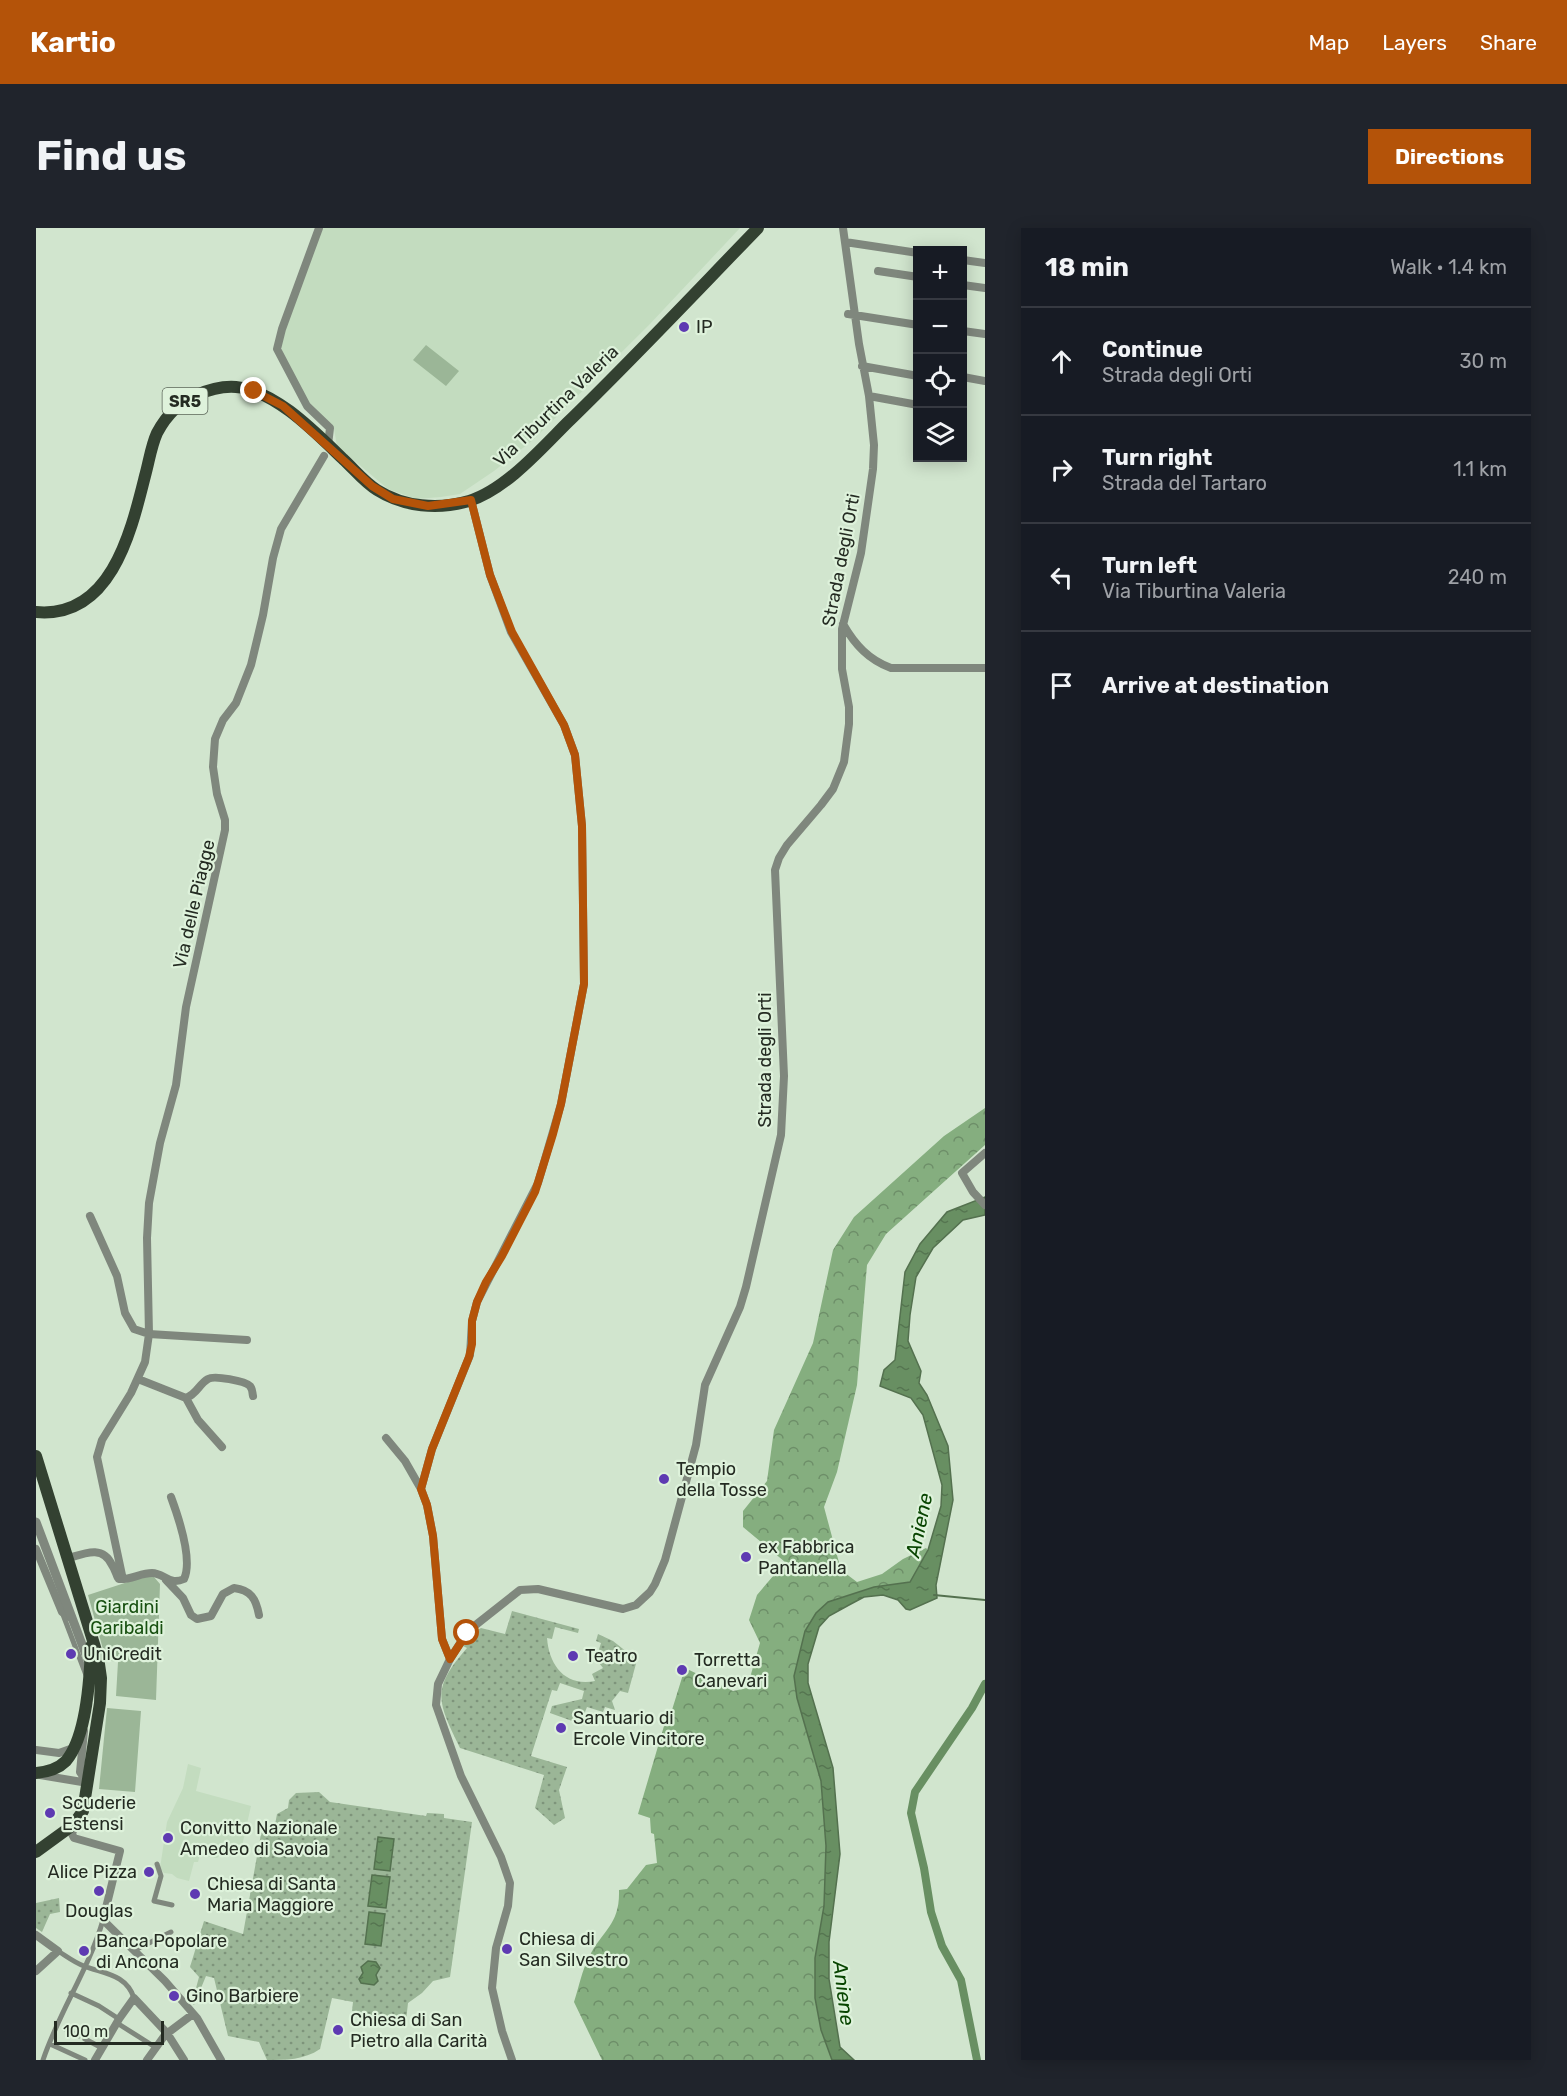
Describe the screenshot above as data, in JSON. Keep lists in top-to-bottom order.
{
  "streets": {
    "main road": ["SR5", "Via Tiburtina Valeria"],
    "street": ["Strada degli Orti", "Via delle Piagge"]
  },
  "crossings": [
    ["Via Tiburtina Valeria", "Via delle Piagge"]
  ],
  "water": ["Aniene"],
  "parks": ["Giardini Garibaldi"],
  "places": [
    "IP",
    "Tempio della Tosse",
    "ex Fabbrica Pantanella",
    "UniCredit",
    "Teatro",
    "Torretta Canevari",
    "Santuario di Ercole Vincitore",
    "Scuderie Estensi",
    "Convitto Nazionale Amedeo di Savoia",
    "Alice Pizza",
    "Douglas",
    "Chiesa di Santa Maria Maggiore",
    "Chiesa di San Silvestro",
    "Banca Popolare di Ancona",
    "Gino Barbiere",
    "Chiesa di San Pietro alla Carità"
  ],
  "scale_bar": "100 m",
  "page": {
    "header": "Kartio",
    "nav": ["Map", "Layers", "Share"],
    "buttons": "Directions",
    "title": "Find us",
    "heading": ["18 min", "Walk · 1.4 km"],
    "map_buttons": ["+", "−"],
    "list": [
      ["Continue", "Strada degli Orti", "30 m"],
      ["Turn right", "Strada del Tartaro", "1.1 km"],
      ["Turn left", "Via Tiburtina Valeria", "240 m"],
      "Arrive at destination"
    ],
    "scale": "100 m"
  }
}
